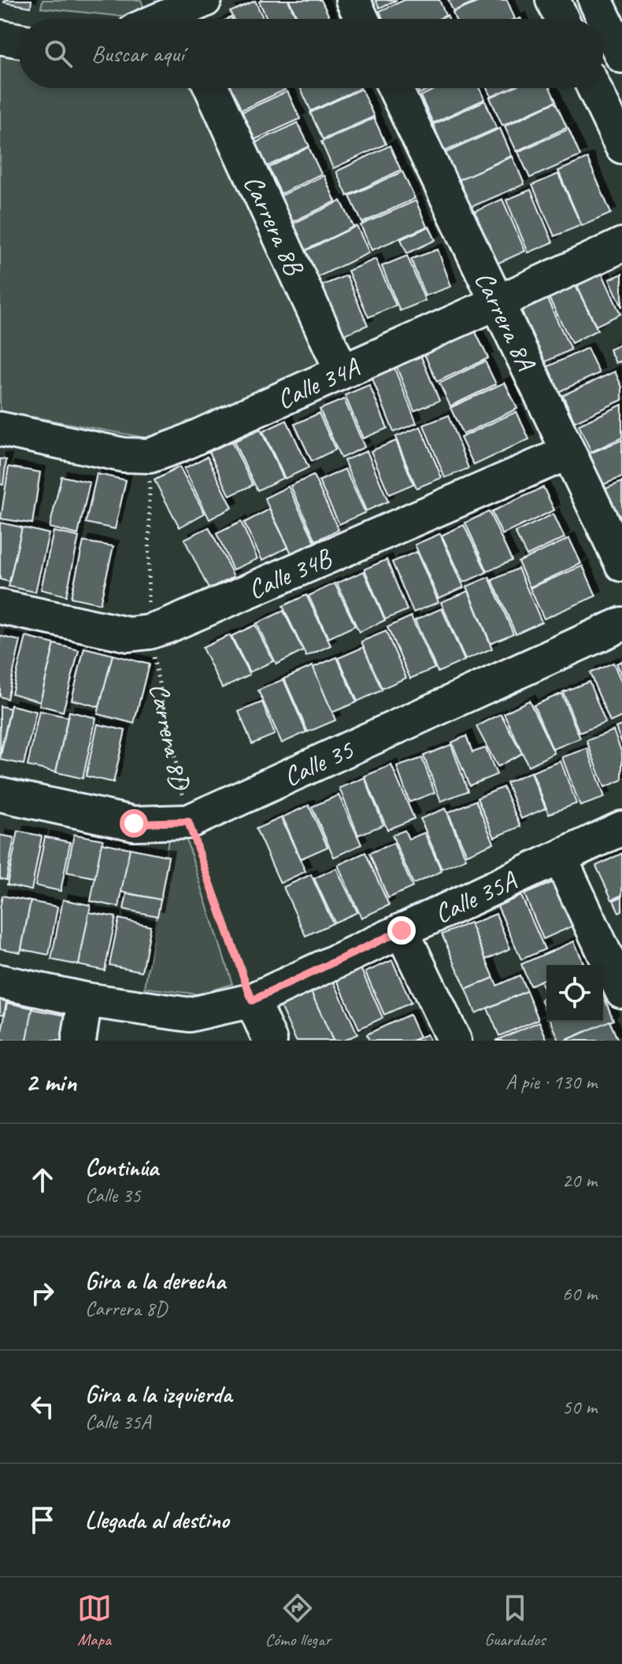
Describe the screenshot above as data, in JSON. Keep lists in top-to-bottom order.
{
  "streets": {
    "street": [
      "Carrera 8B",
      "Carrera 8A",
      "Calle 34A",
      "Calle 34B",
      "Calle 35",
      "Calle 35A"
    ],
    "path": ["Carrera 8D"]
  },
  "crossings": [
    ["Carrera 8B", "Calle 34A"],
    ["Carrera 8A", "Calle 34A"],
    ["Carrera 8A", "Calle 34B"],
    ["Calle 34A", "Carrera 8D"],
    ["Calle 34B", "Carrera 8D"],
    ["Carrera 8D", "Calle 35"],
    ["Carrera 8D", "Calle 35A"]
  ],
  "page": {
    "search": "Buscar aquí",
    "heading": ["2 min", "A pie · 130 m"],
    "list": [
      ["Continúa", "Calle 35", "20 m"],
      ["Gira a la derecha", "Carrera 8D", "60 m"],
      ["Gira a la izquierda", "Calle 35A", "50 m"],
      "Llegada al destino"
    ],
    "nav": ["Mapa", "Cómo llegar", "Guardados"]
  }
}
